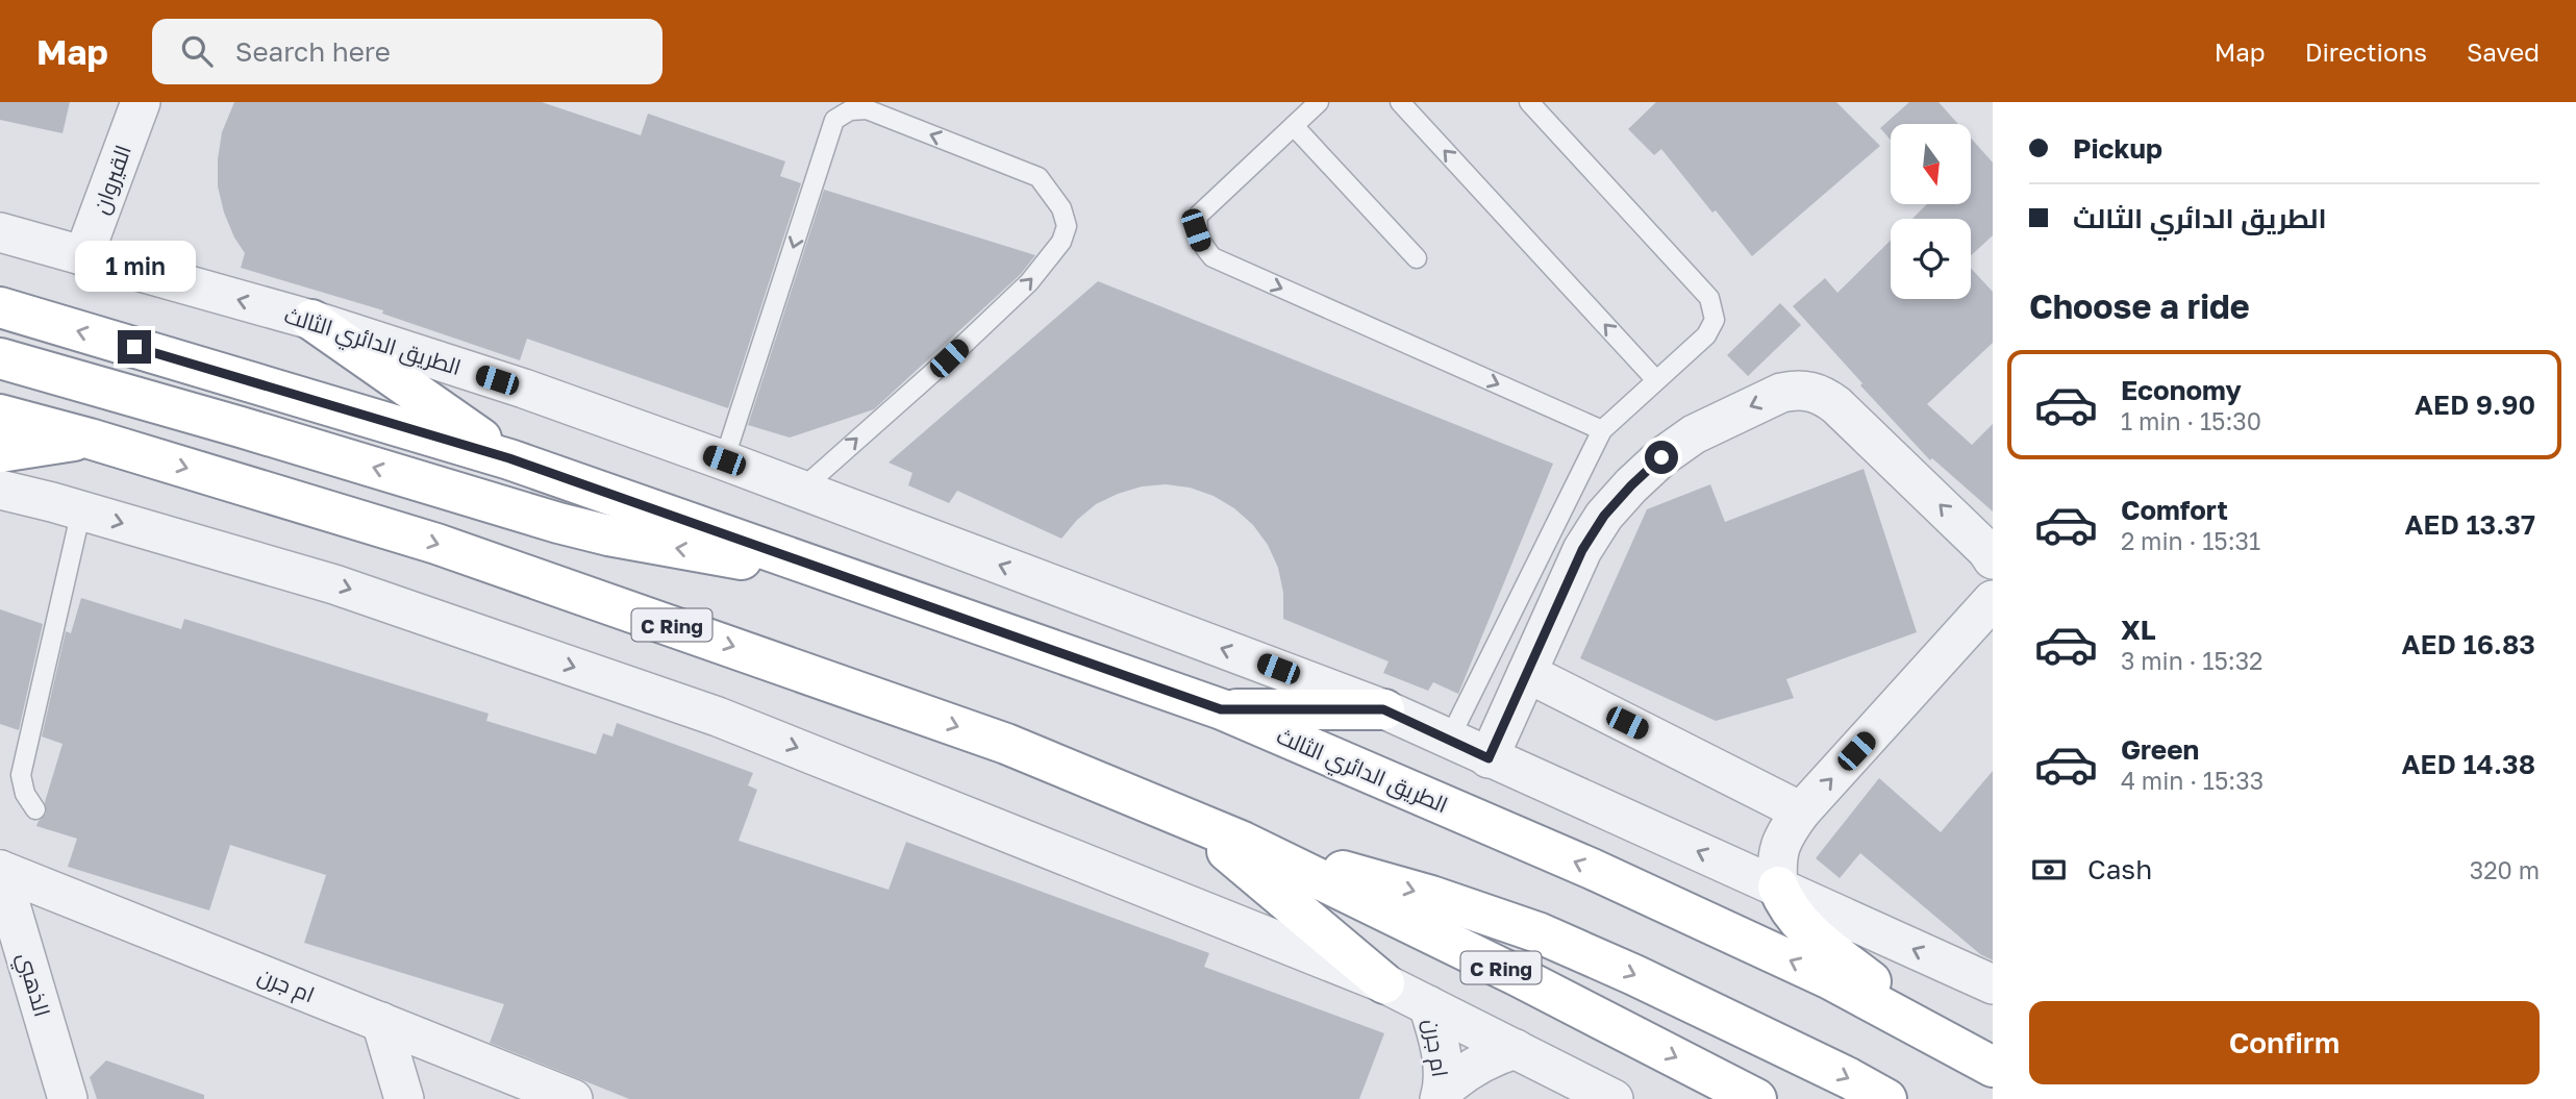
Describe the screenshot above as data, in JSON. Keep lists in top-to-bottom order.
{
  "streets": {
    "highway": ["الطريق الدائري الثالث", "C Ring"],
    "street": ["القيروان", "الذهبي", "ام جرن"]
  },
  "crossings": [
    ["القيروان", "الطريق الدائري الثالث"],
    ["الذهبي", "ام جرن"]
  ],
  "north": "bottom",
  "page": {
    "header": "Map",
    "search": "Search here",
    "nav": ["Map", "Directions", "Saved"],
    "banner": ["Pickup", "الطريق الدائري الثالث"],
    "bubble": "1 min",
    "heading": "Choose a ride",
    "list": [
      {
        "name": "Economy",
        "note": "1 min · 15:30",
        "value": "AED 9.90"
      },
      {
        "name": "Comfort",
        "note": "2 min · 15:31",
        "value": "AED 13.37"
      },
      {
        "name": "XL",
        "note": "3 min · 15:32",
        "value": "AED 16.83"
      },
      {
        "name": "Green",
        "note": "4 min · 15:33",
        "value": "AED 14.38"
      }
    ],
    "pay": ["Cash", "320 m"],
    "buttons": "Confirm"
  }
}
